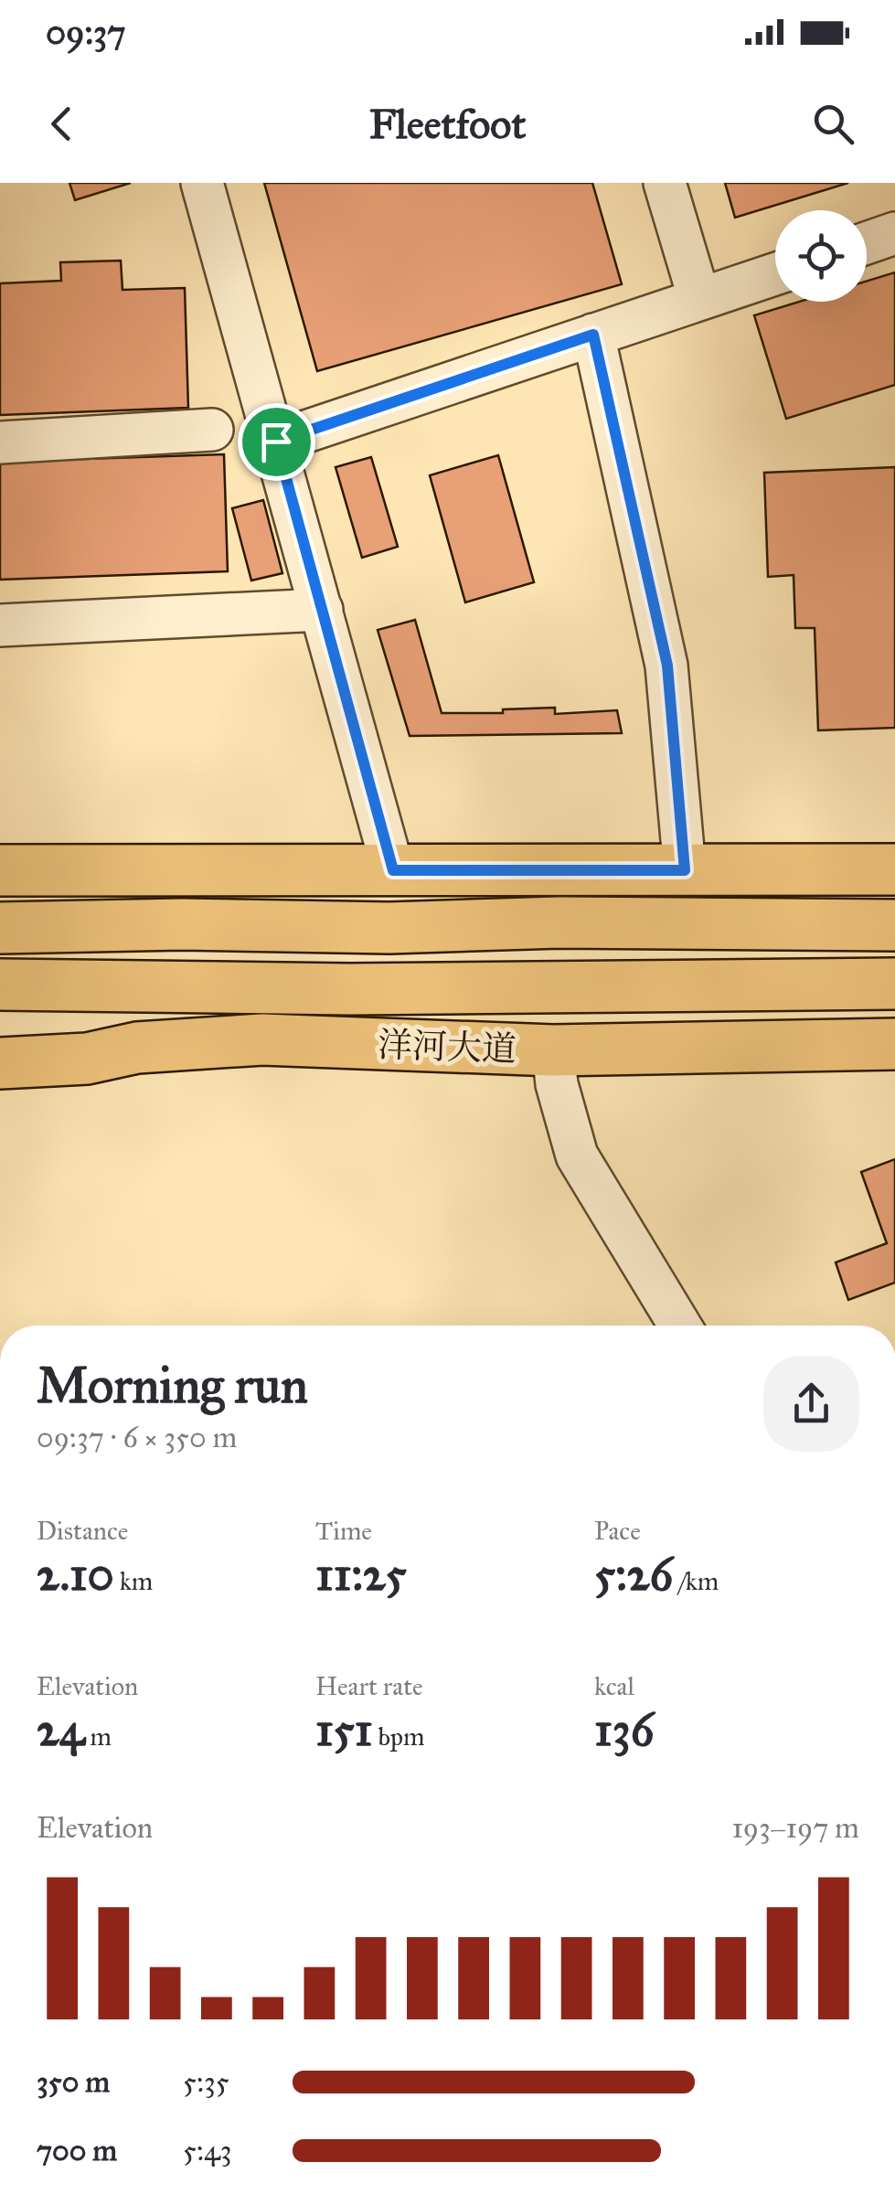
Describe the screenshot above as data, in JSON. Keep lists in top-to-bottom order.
{
  "streets": {
    "main road": ["洋河大道"]
  },
  "page": {
    "status": "09:37",
    "header": "Fleetfoot",
    "heading": ["Morning run", "09:37 · 6 × 350 m"],
    "stats": [
      ["Distance", "2.10 km"],
      ["Time", "11:25"],
      ["Pace", "5:26 /km"],
      ["Elevation", "24 m"],
      ["Heart rate", "151 bpm"],
      ["kcal", "136"]
    ],
    "chart": ["Elevation", "193–197 m"],
    "list": [
      {
        "name": "350 m",
        "note": "5:35"
      },
      {
        "name": "700 m",
        "note": "5:43"
      }
    ]
  }
}
